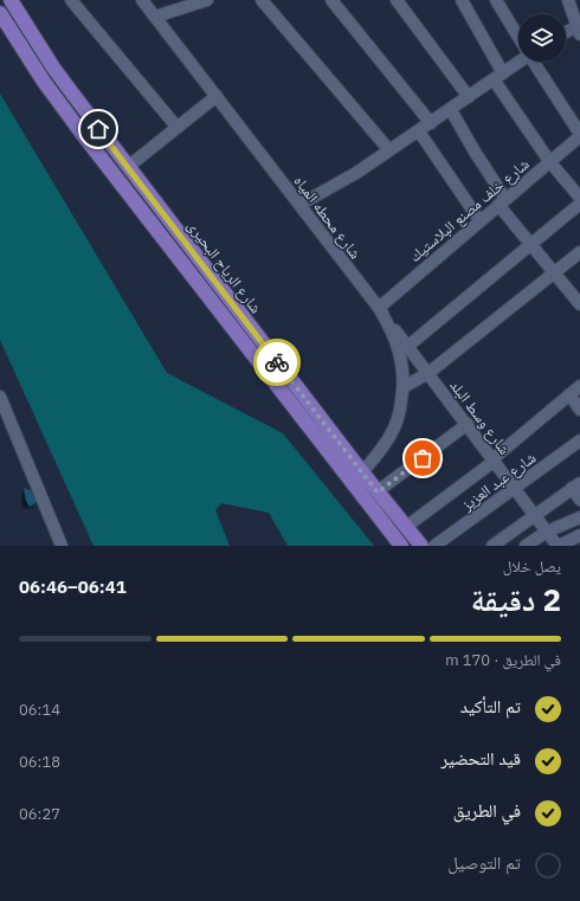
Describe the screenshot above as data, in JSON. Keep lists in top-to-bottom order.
{
  "streets": {
    "main road": ["شارع الرياح البحيرى"],
    "street": [
      "شارع خلف مصنع البلاستيك",
      "شارع محطه المياه",
      "شارع وسط البلد",
      "شارع عبد العزيز"
    ]
  },
  "crossings": [
    ["شارع خلف مصنع البلاستيك", "شارع محطه المياه"],
    ["شارع خلف مصنع البلاستيك", "شارع وسط البلد"],
    ["شارع محطه المياه", "شارع الرياح البحيرى"],
    ["شارع محطه المياه", "شارع وسط البلد"],
    ["شارع وسط البلد", "شارع عبد العزيز"]
  ],
  "page": {
    "heading": ["2 دقيقة", "يصل خلال", "06:41–06:46"],
    "bar": "في الطريق · 170 m",
    "list": [
      ["تم التأكيد", "06:14"],
      ["قيد التحضير", "06:18"],
      ["في الطريق", "06:27"],
      "تم التوصيل"
    ]
  }
}
